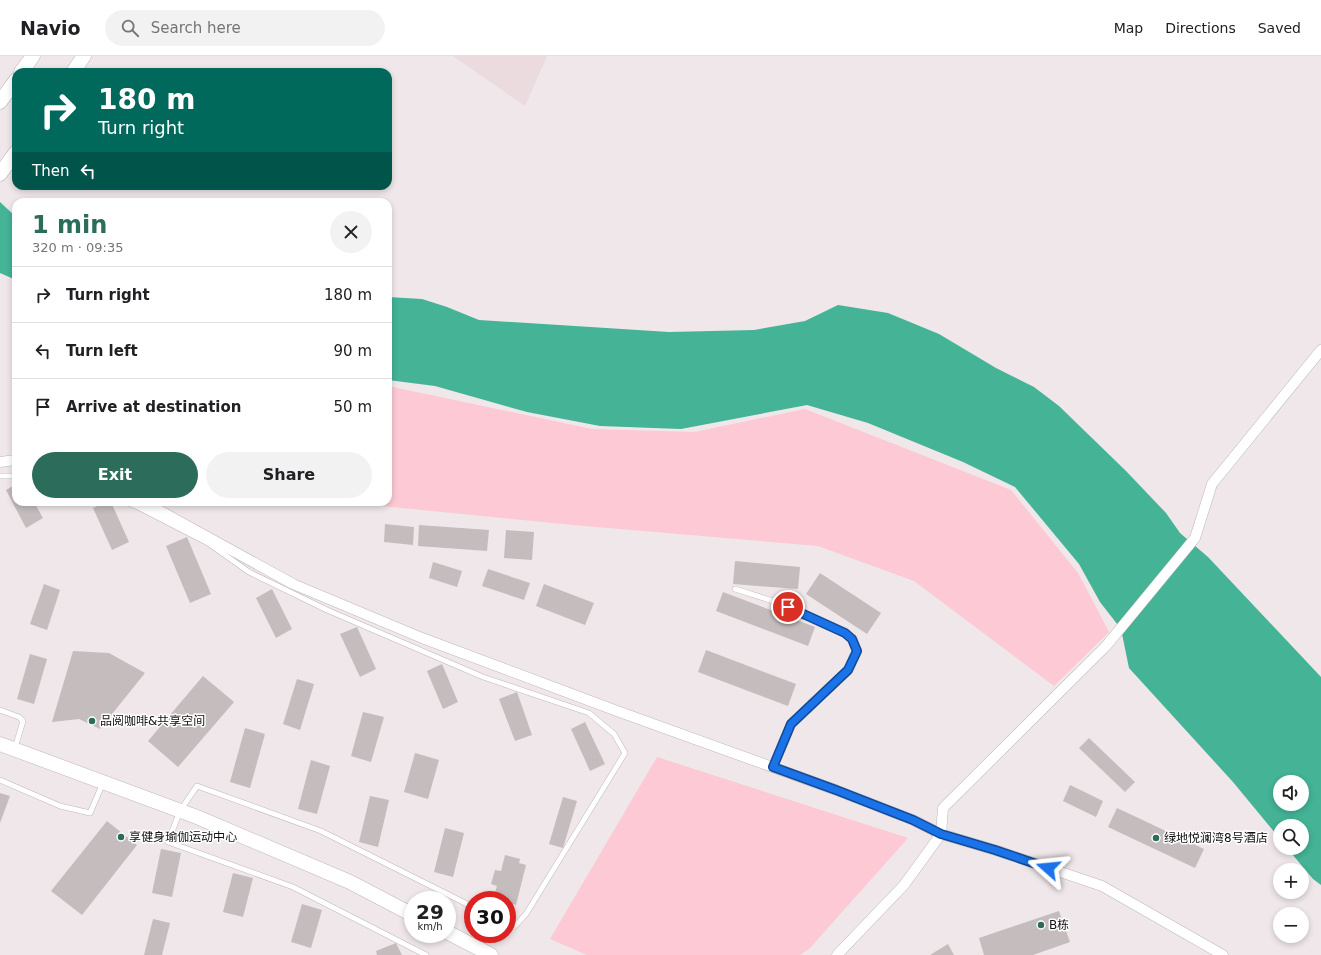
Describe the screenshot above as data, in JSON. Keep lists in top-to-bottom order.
{
  "places": [
    "品阅咖啡&共享空间",
    "享健身瑜伽运动中心",
    "绿地悦澜湾8号酒店",
    "B栋"
  ],
  "page": {
    "header": "Navio",
    "search": "Search here",
    "nav": ["Map", "Directions", "Saved"],
    "turn": ["180 m", "Turn right"],
    "then": "Then",
    "heading": ["1 min", "320 m · 09:35"],
    "list": [
      {
        "name": "Turn right",
        "value": "180 m"
      },
      {
        "name": "Turn left",
        "value": "90 m"
      },
      {
        "name": "Arrive at destination",
        "value": "50 m"
      }
    ],
    "buttons": ["Exit", "Share"],
    "map_buttons": ["+", "−"],
    "speed": "29 km/h",
    "limit": "30"
  }
}
